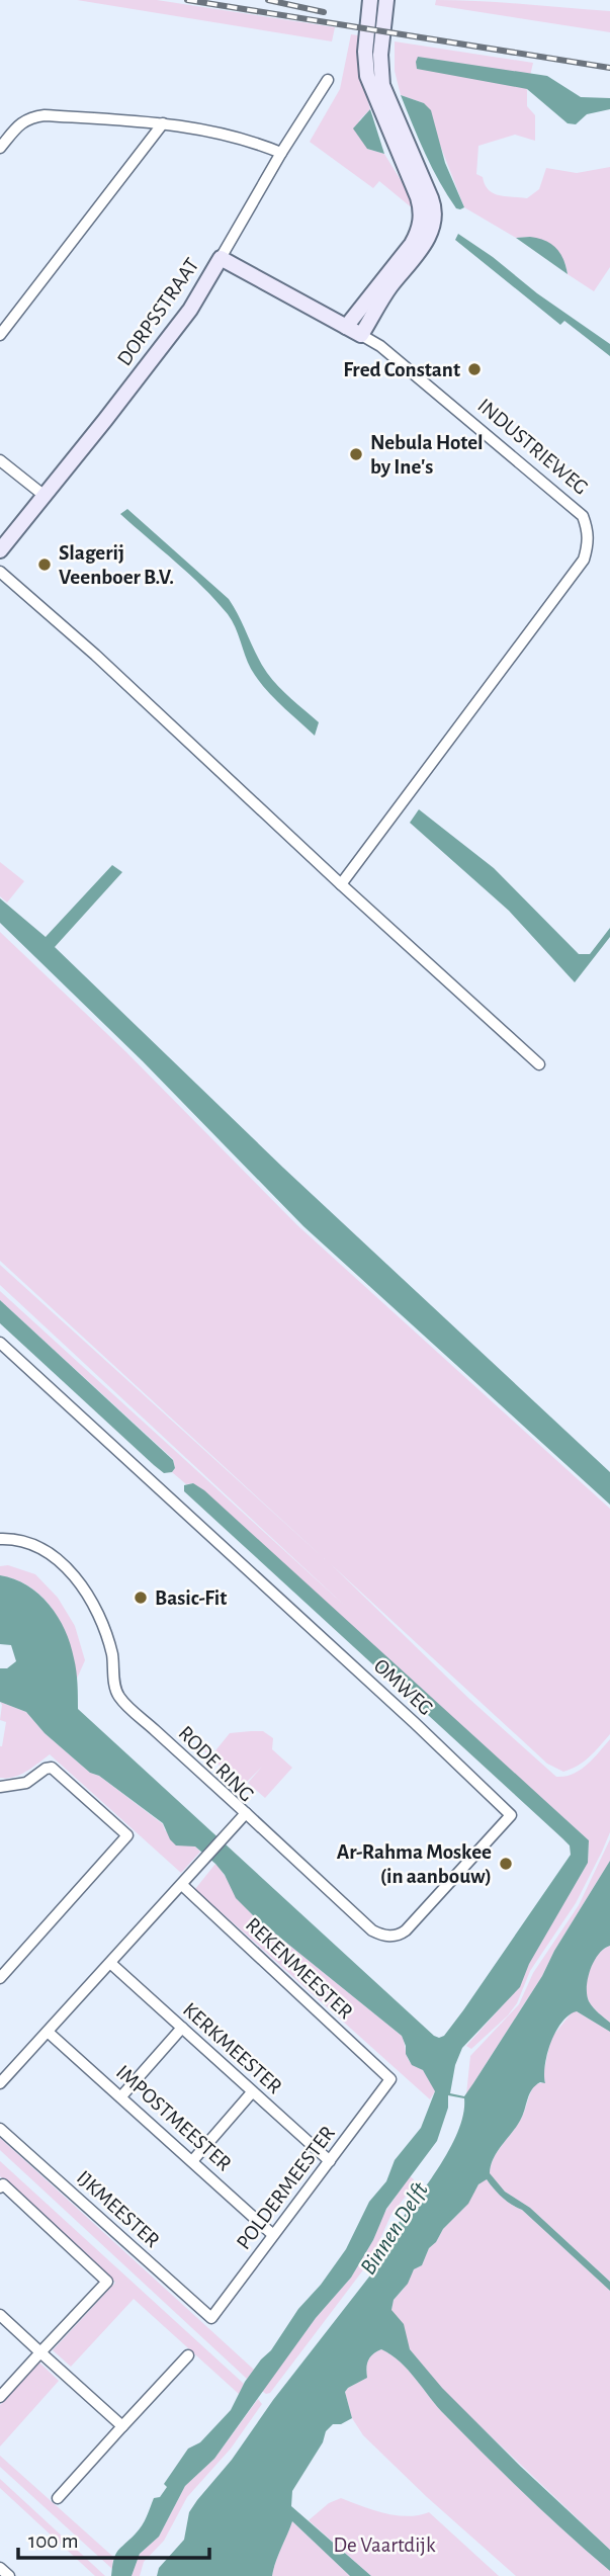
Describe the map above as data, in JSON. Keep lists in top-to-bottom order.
{
  "streets": {
    "street": [
      "DORPSSTRAAT",
      "INDUSTRIEWEG",
      "OMWEG",
      "RODE RING",
      "REKENMEESTER",
      "KERKMEESTER",
      "IMPOSTMEESTER",
      "POLDERMEESTER",
      "IJKMEESTER"
    ]
  },
  "crossings": [
    ["DORPSSTRAAT", "INDUSTRIEWEG"],
    ["OMWEG", "RODE RING"],
    ["RODE RING", "REKENMEESTER"],
    ["RODE RING", "KERKMEESTER"],
    ["RODE RING", "IMPOSTMEESTER"],
    ["REKENMEESTER", "POLDERMEESTER"],
    ["KERKMEESTER", "POLDERMEESTER"],
    ["IMPOSTMEESTER", "POLDERMEESTER"],
    ["POLDERMEESTER", "IJKMEESTER"]
  ],
  "water": ["Binnen Delft"],
  "parks": ["De Vaartdijk"],
  "places": [
    "Fred Constant",
    "Nebula Hotel by Ine's",
    "Slagerij Veenboer B.V.",
    "Basic-Fit",
    "Ar-Rahma Moskee (in aanbouw)"
  ],
  "scale_bar": "100 m"
}
